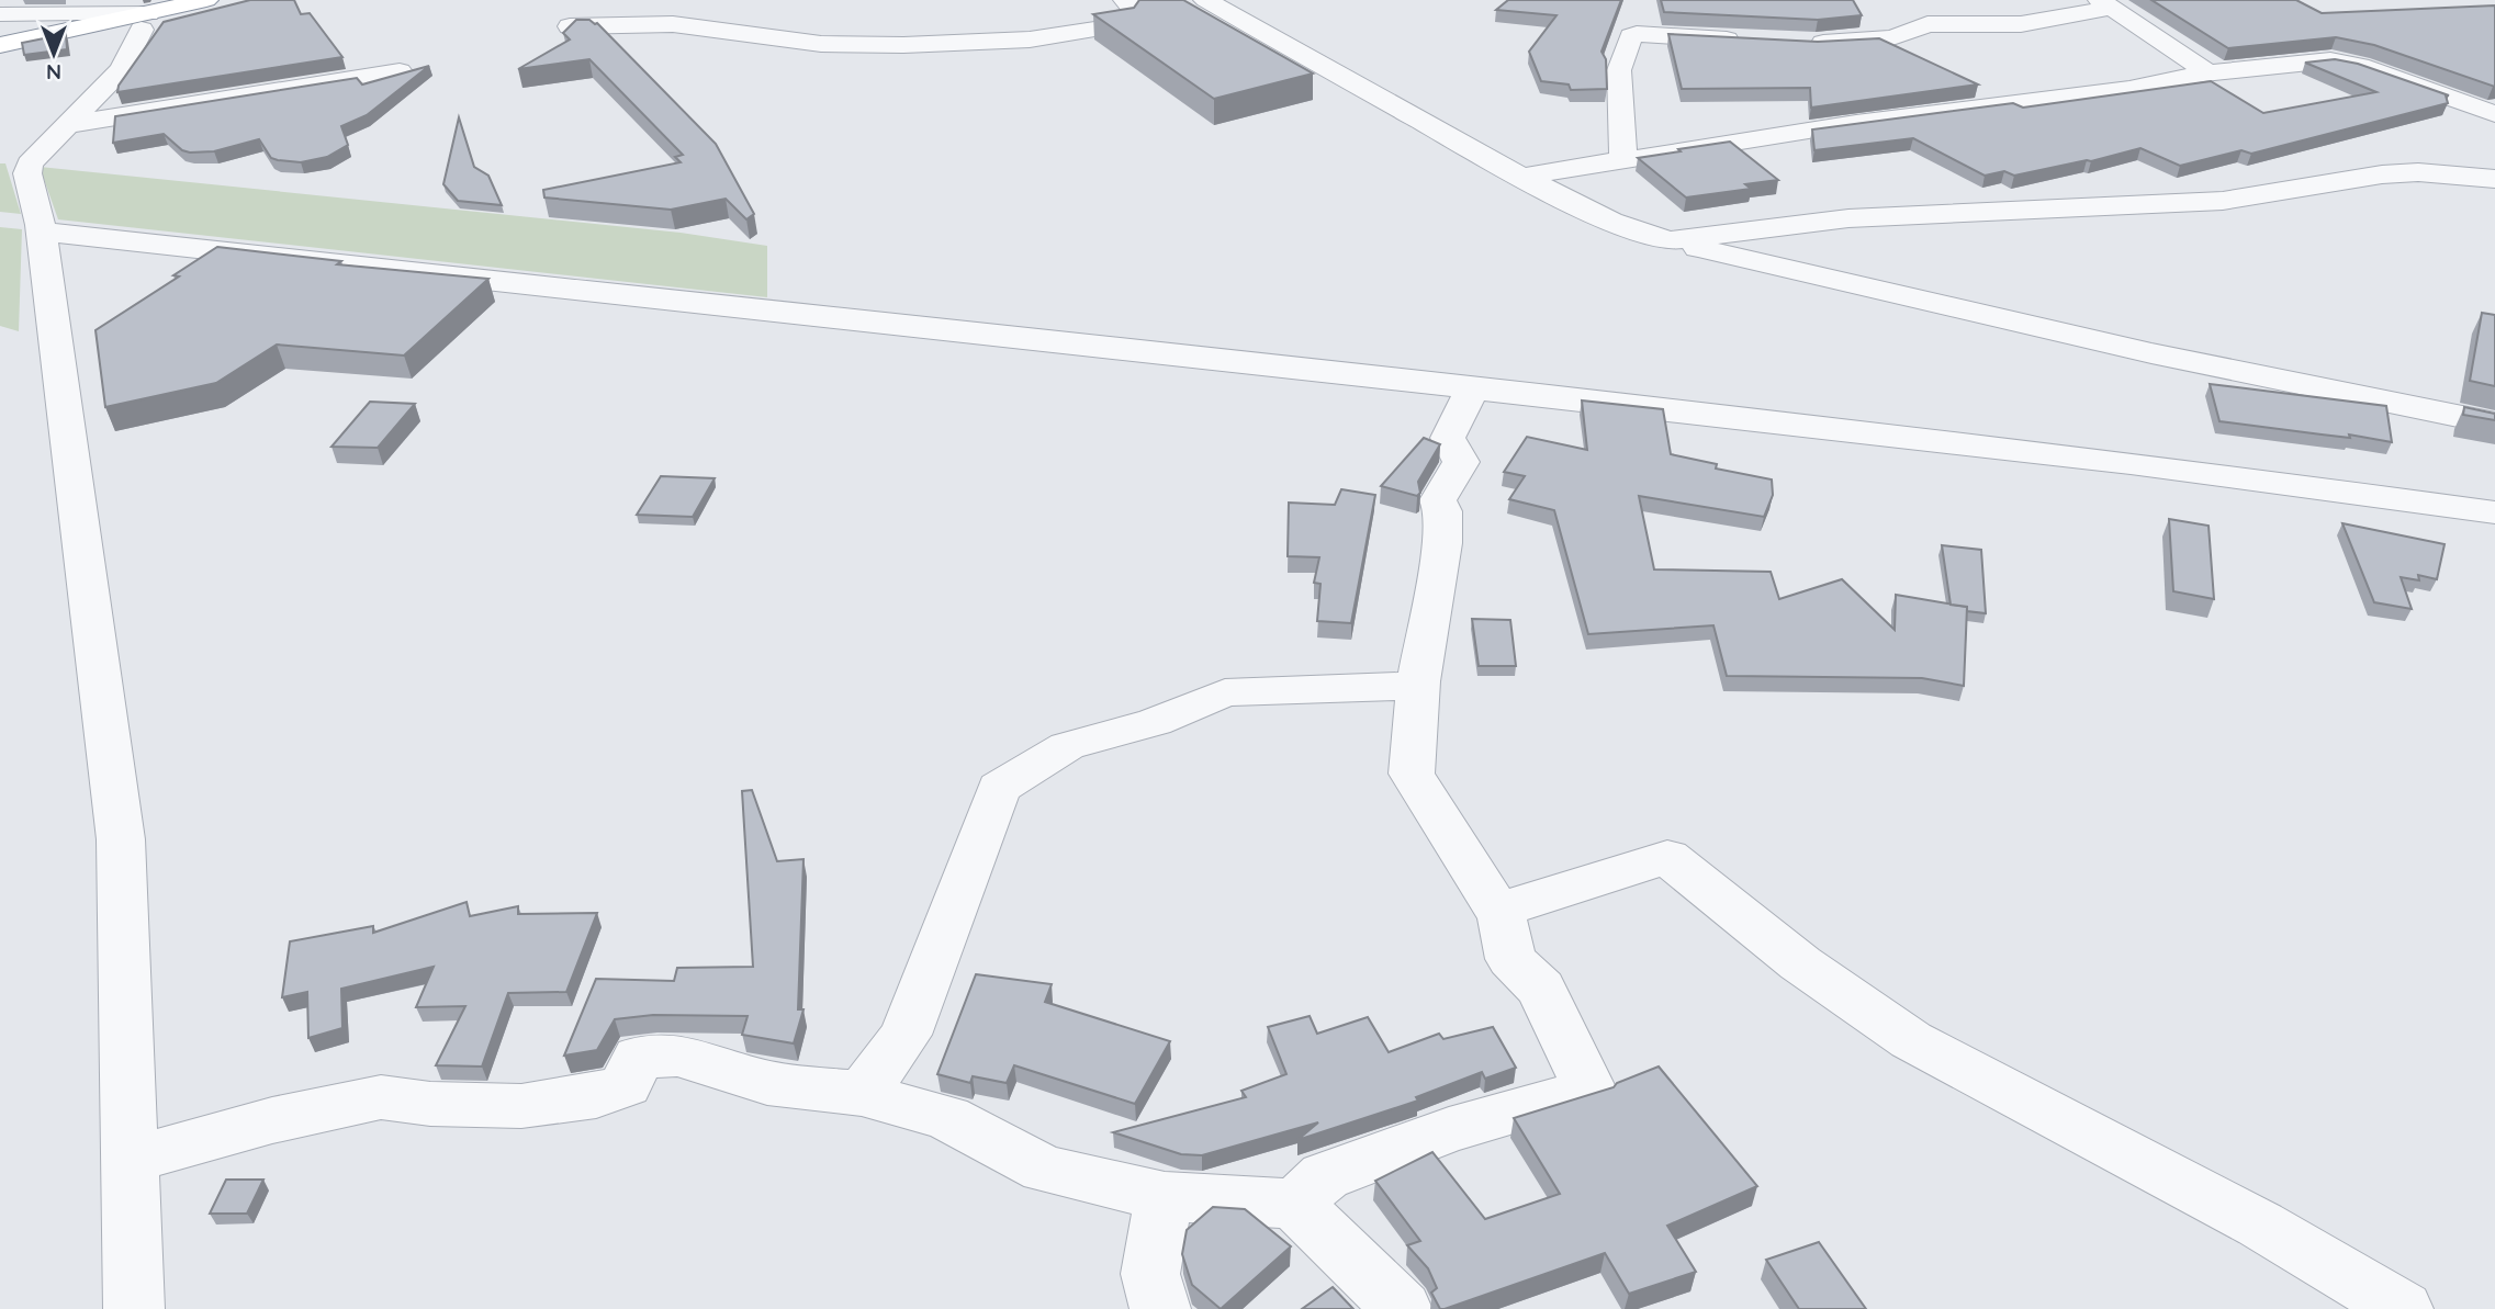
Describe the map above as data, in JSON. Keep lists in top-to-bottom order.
{
  "north": "bottom"
}
